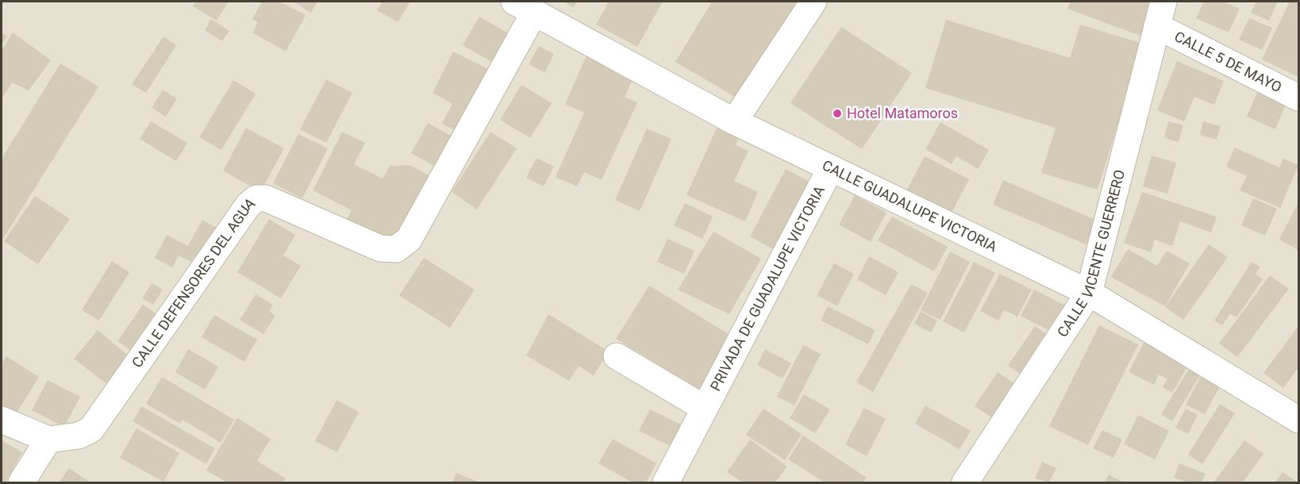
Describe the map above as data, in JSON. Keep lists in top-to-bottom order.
{
  "streets": {
    "street": [
      "CALLE 5 DE MAYO",
      "CALLE GUADALUPE VICTORIA",
      "CALLE VICENTE GUERRERO",
      "CALLE DEFENSORES DEL AGUA",
      "PRIVADA DE GUADALUPE VICTORIA"
    ]
  },
  "crossings": [
    ["CALLE 5 DE MAYO", "CALLE VICENTE GUERRERO"],
    ["CALLE GUADALUPE VICTORIA", "CALLE VICENTE GUERRERO"],
    ["CALLE GUADALUPE VICTORIA", "CALLE DEFENSORES DEL AGUA"],
    ["CALLE GUADALUPE VICTORIA", "PRIVADA DE GUADALUPE VICTORIA"]
  ],
  "places": ["Hotel Matamoros"]
}
